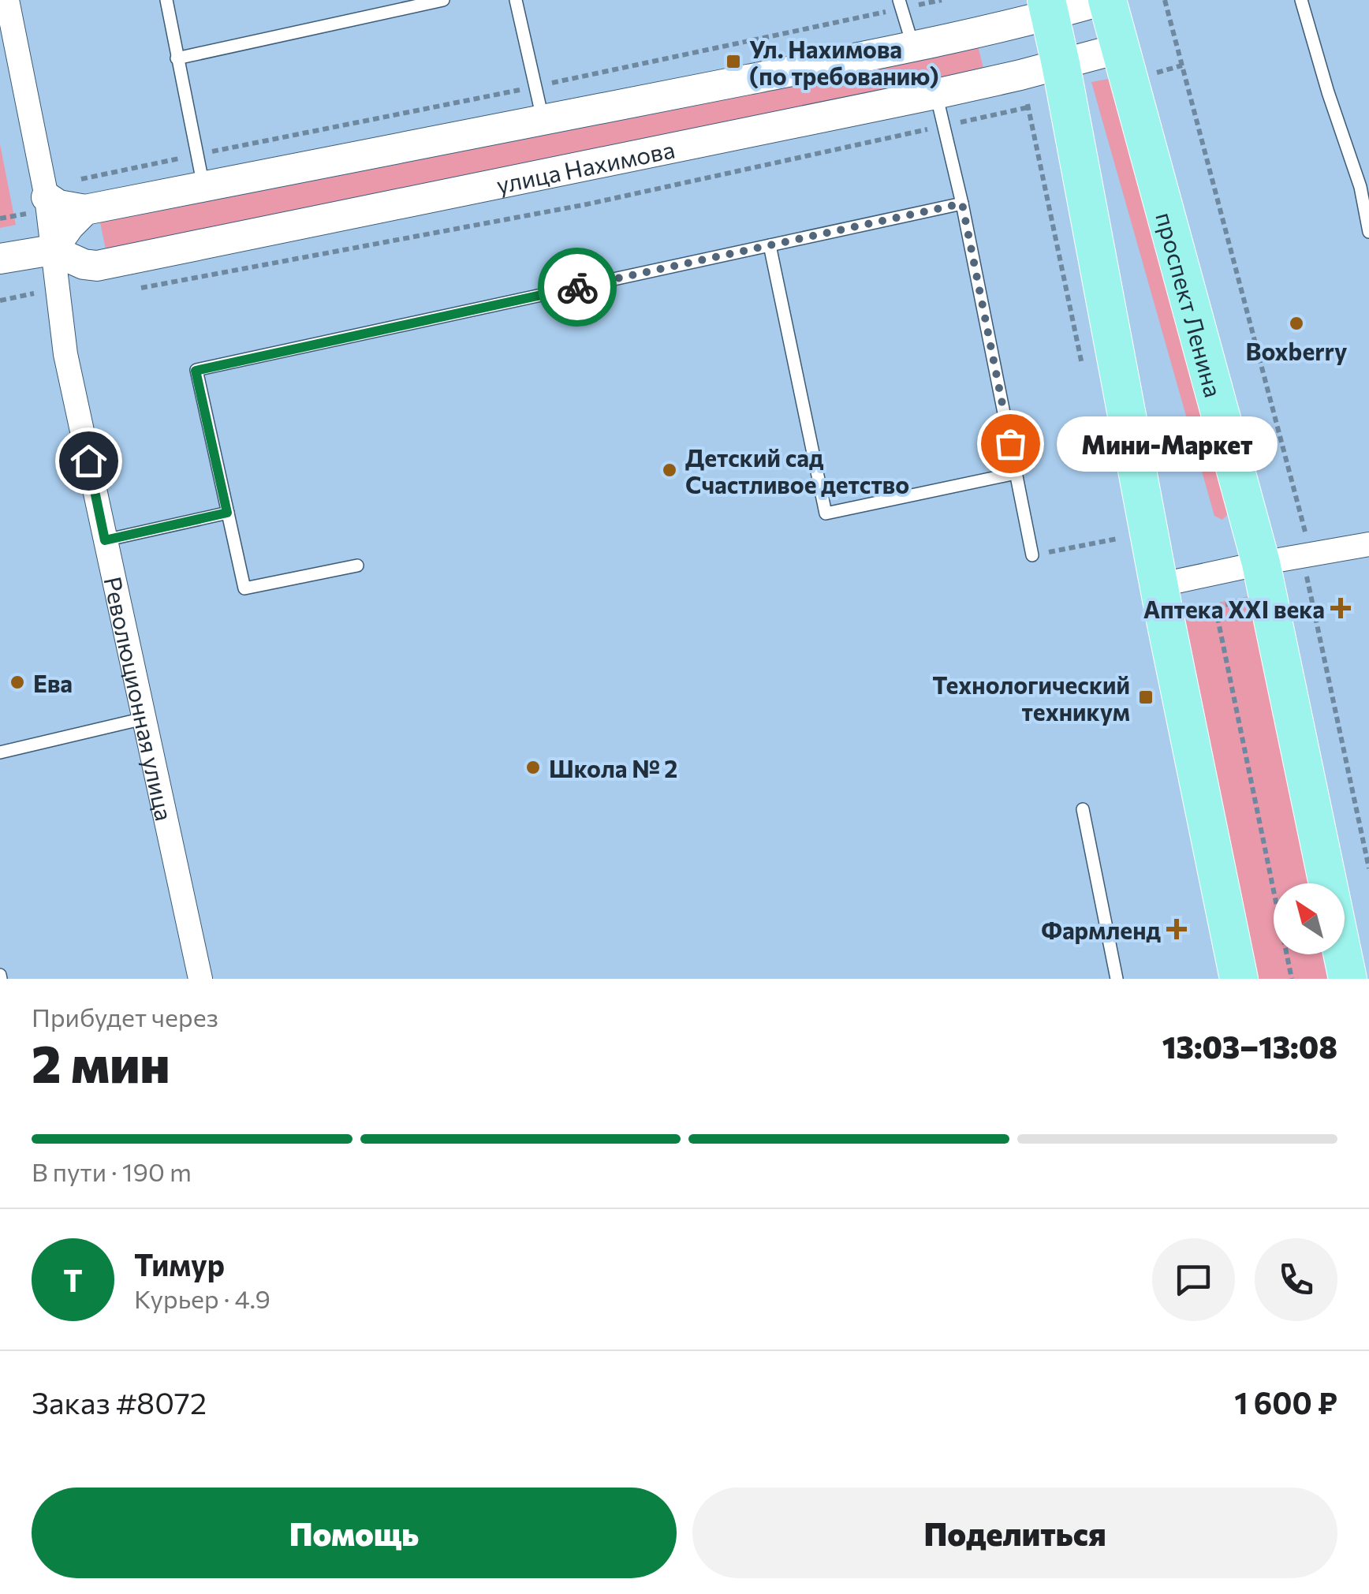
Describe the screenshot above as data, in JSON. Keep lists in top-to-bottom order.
{
  "streets": {
    "main road": ["проспект Ленина"],
    "street": ["улица Нахимова", "Революционная улица"]
  },
  "crossings": [
    ["улица Нахимова", "проспект Ленина"],
    ["улица Нахимова", "Революционная улица"]
  ],
  "places": {
    "transit": ["Ул. Нахимова (по требованию)", "Технологический техникум"],
    "other": [
      "Boxberry",
      "Мини-Маркет",
      "Детский сад Счастливое детство",
      "Ева",
      "Школа № 2"
    ],
    "health": ["Аптека ХХI века", "Фармленд"]
  },
  "north": "top left",
  "page": {
    "bubble": "Мини-Маркет",
    "heading": ["2 мин", "Прибудет через", "13:03–13:08"],
    "panel": [
      "Тимур",
      "Курьер · 4.9",
      "Заказ #8072",
      "1 600 ₽"
    ],
    "bar": "В пути · 190 m",
    "round": "Т",
    "buttons": ["Помощь", "Поделиться"]
  }
}
